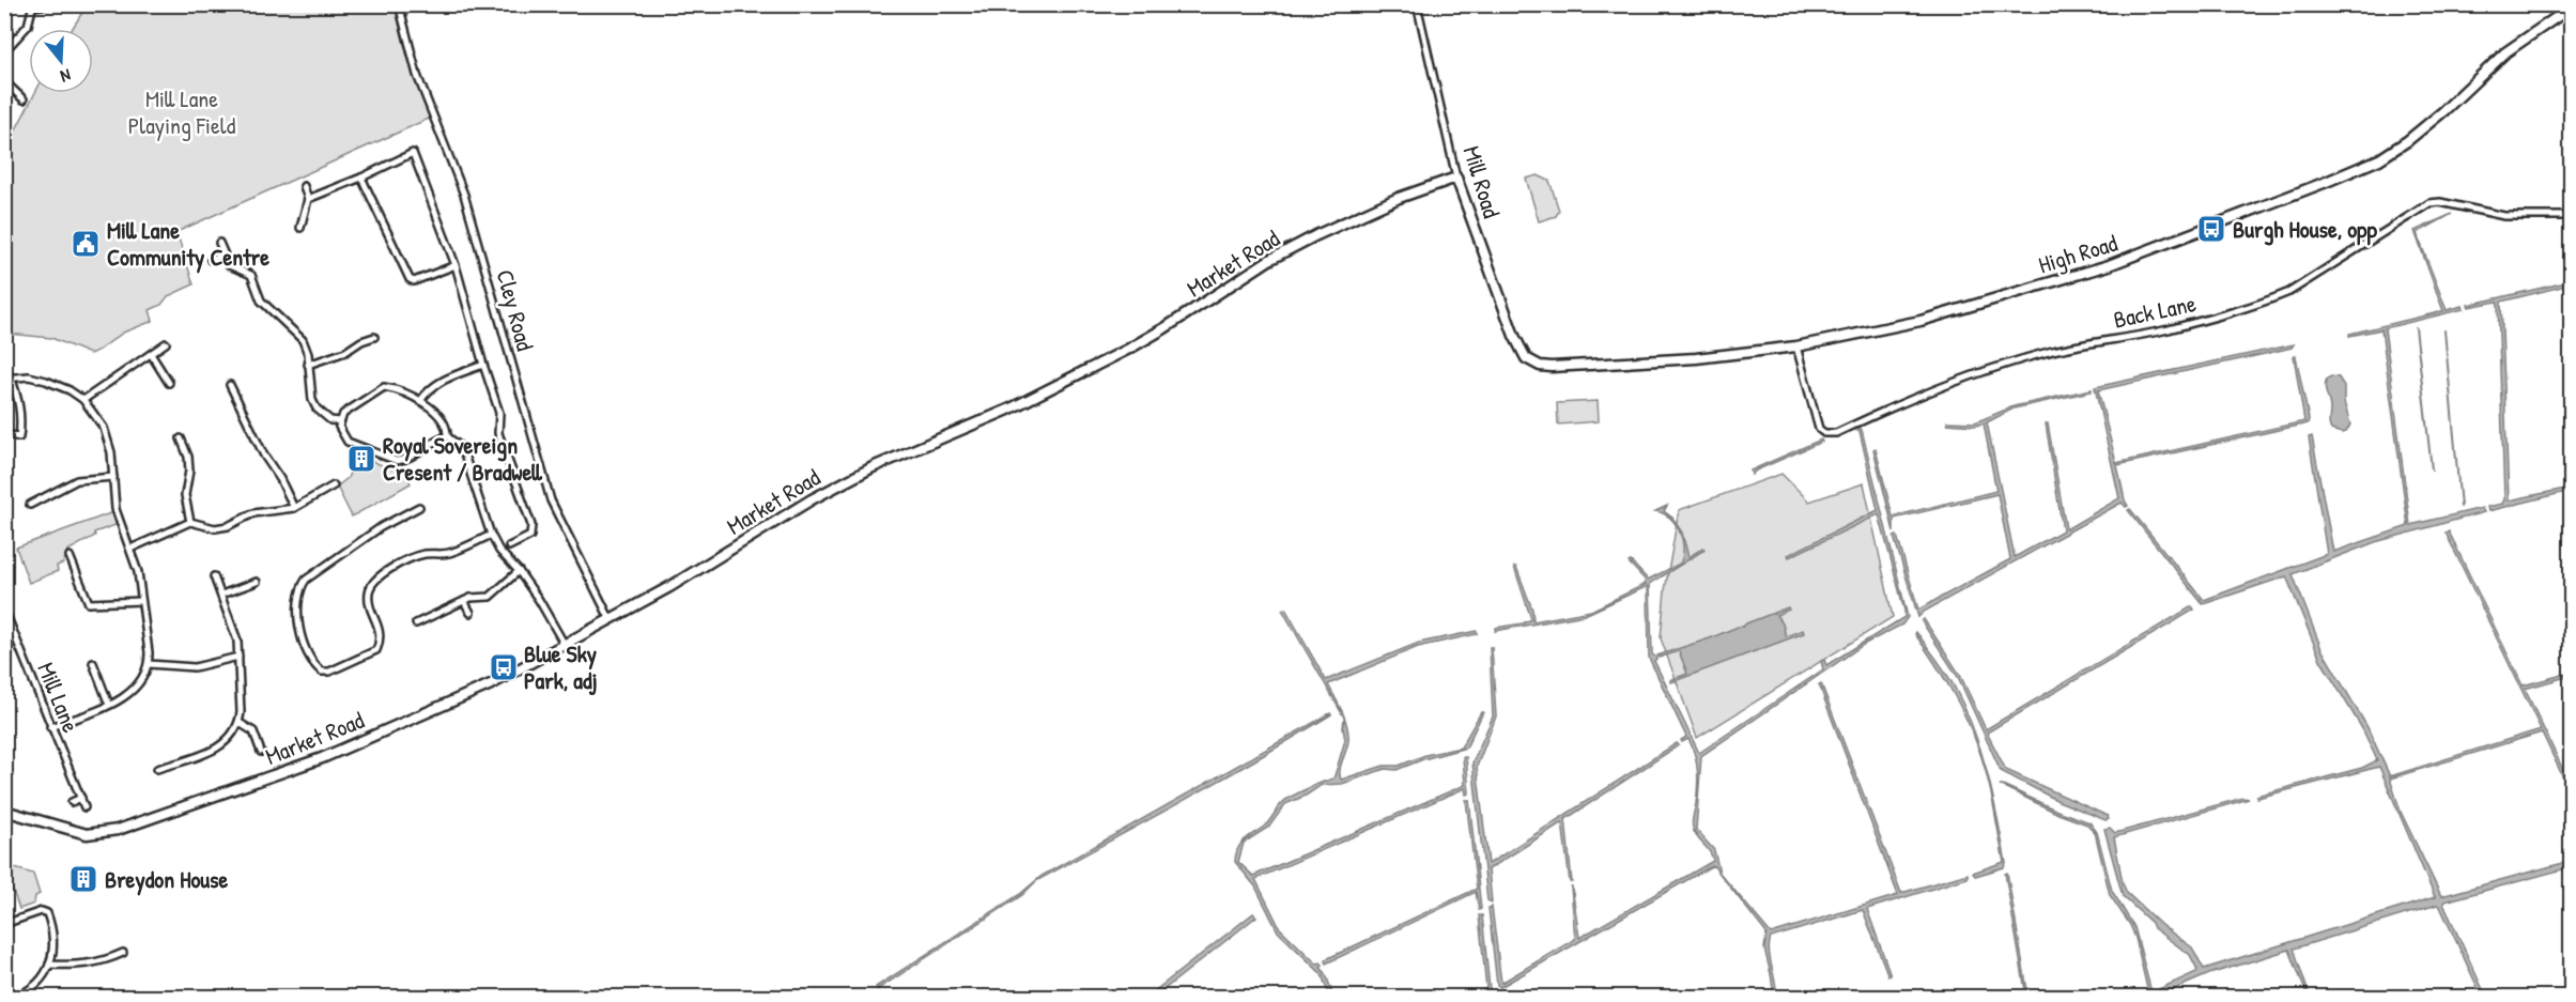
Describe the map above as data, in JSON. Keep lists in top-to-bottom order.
{
  "streets": {
    "street": [
      "Mill Road",
      "High Road",
      "Market Road",
      "Cley Road",
      "Back Lane",
      "Mill Lane"
    ]
  },
  "crossings": [
    ["Mill Road", "High Road"],
    ["Mill Road", "Market Road"],
    ["High Road", "Back Lane"],
    ["Market Road", "Cley Road"]
  ],
  "parks": ["Mill Lane Playing Field"],
  "places": {
    "bus stop": ["Burgh House, opp", "Blue Sky Park, adj"],
    "public building": ["Mill Lane Community Centre"],
    "building": ["Royal Sovereign Cresent / Bradwell", "Breydon House"]
  },
  "north": "bottom"
}
